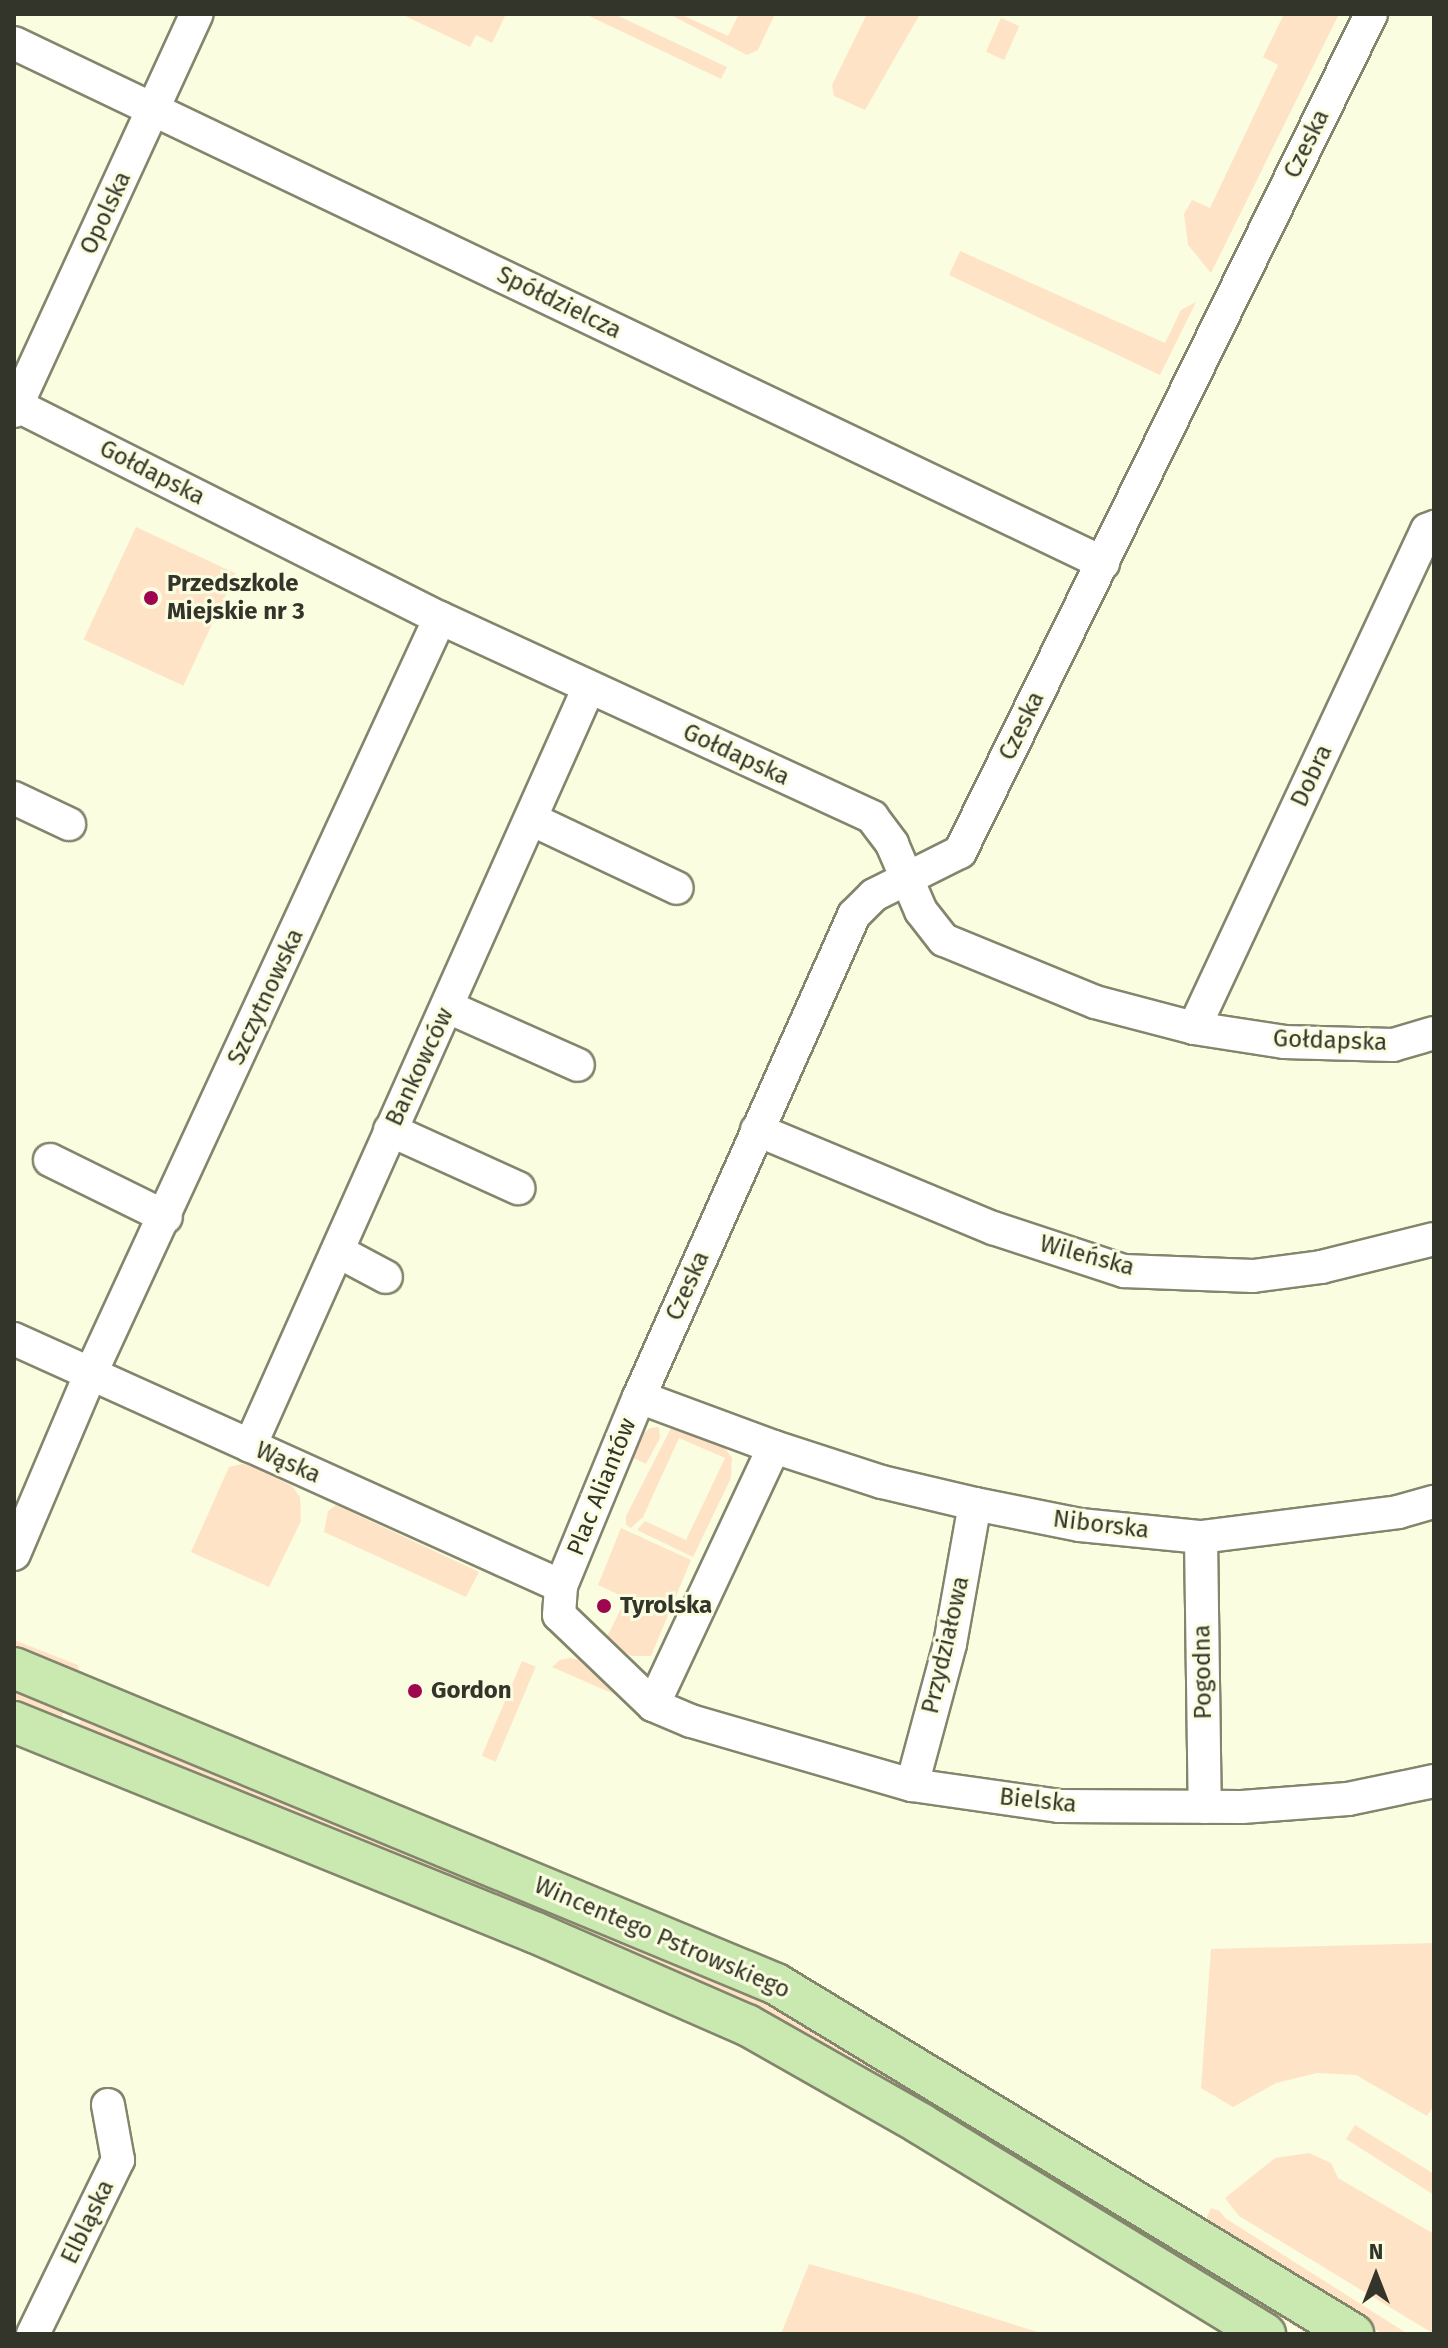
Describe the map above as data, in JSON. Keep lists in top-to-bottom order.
{
  "streets": {
    "main road": ["Wincentego Pstrowskiego"],
    "street": [
      "Czeska",
      "Opolska",
      "Spółdzielcza",
      "Gołdapska",
      "Dobra",
      "Szczytnowska",
      "Bankowców",
      "Wileńska",
      "Wąska",
      "Plac Aliantów",
      "Niborska",
      "Przydziałowa",
      "Pogodna",
      "Bielska",
      "Elbląska"
    ]
  },
  "crossings": [
    ["Czeska", "Spółdzielcza"],
    ["Czeska", "Gołdapska"],
    ["Czeska", "Wileńska"],
    ["Czeska", "Plac Aliantów"],
    ["Opolska", "Spółdzielcza"],
    ["Opolska", "Gołdapska"],
    ["Gołdapska", "Dobra"],
    ["Gołdapska", "Szczytnowska"],
    ["Gołdapska", "Bankowców"],
    ["Szczytnowska", "Wąska"],
    ["Bankowców", "Wąska"],
    ["Wąska", "Plac Aliantów"],
    ["Plac Aliantów", "Niborska"],
    ["Plac Aliantów", "Bielska"],
    ["Niborska", "Przydziałowa"],
    ["Niborska", "Pogodna"],
    ["Przydziałowa", "Bielska"],
    ["Pogodna", "Bielska"]
  ],
  "places": ["Przedszkole Miejskie nr 3", "Tyrolska", "Gordon"],
  "north": "top"
}
